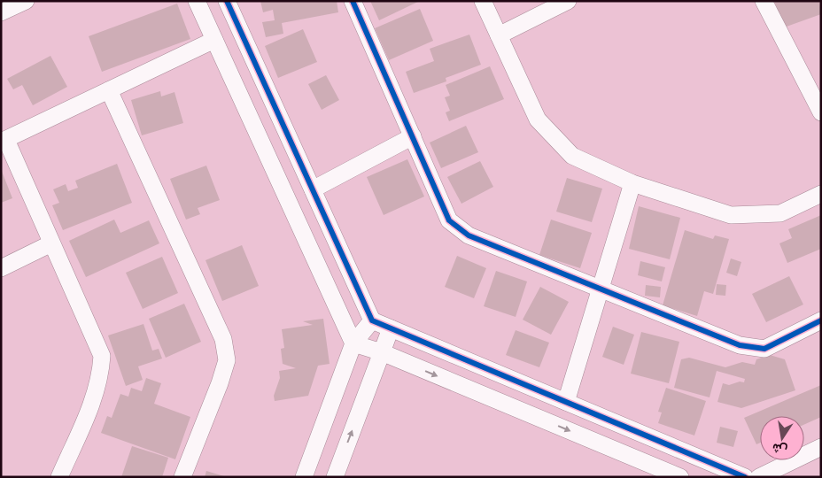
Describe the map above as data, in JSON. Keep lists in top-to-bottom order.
{
  "north": "bottom"
}
